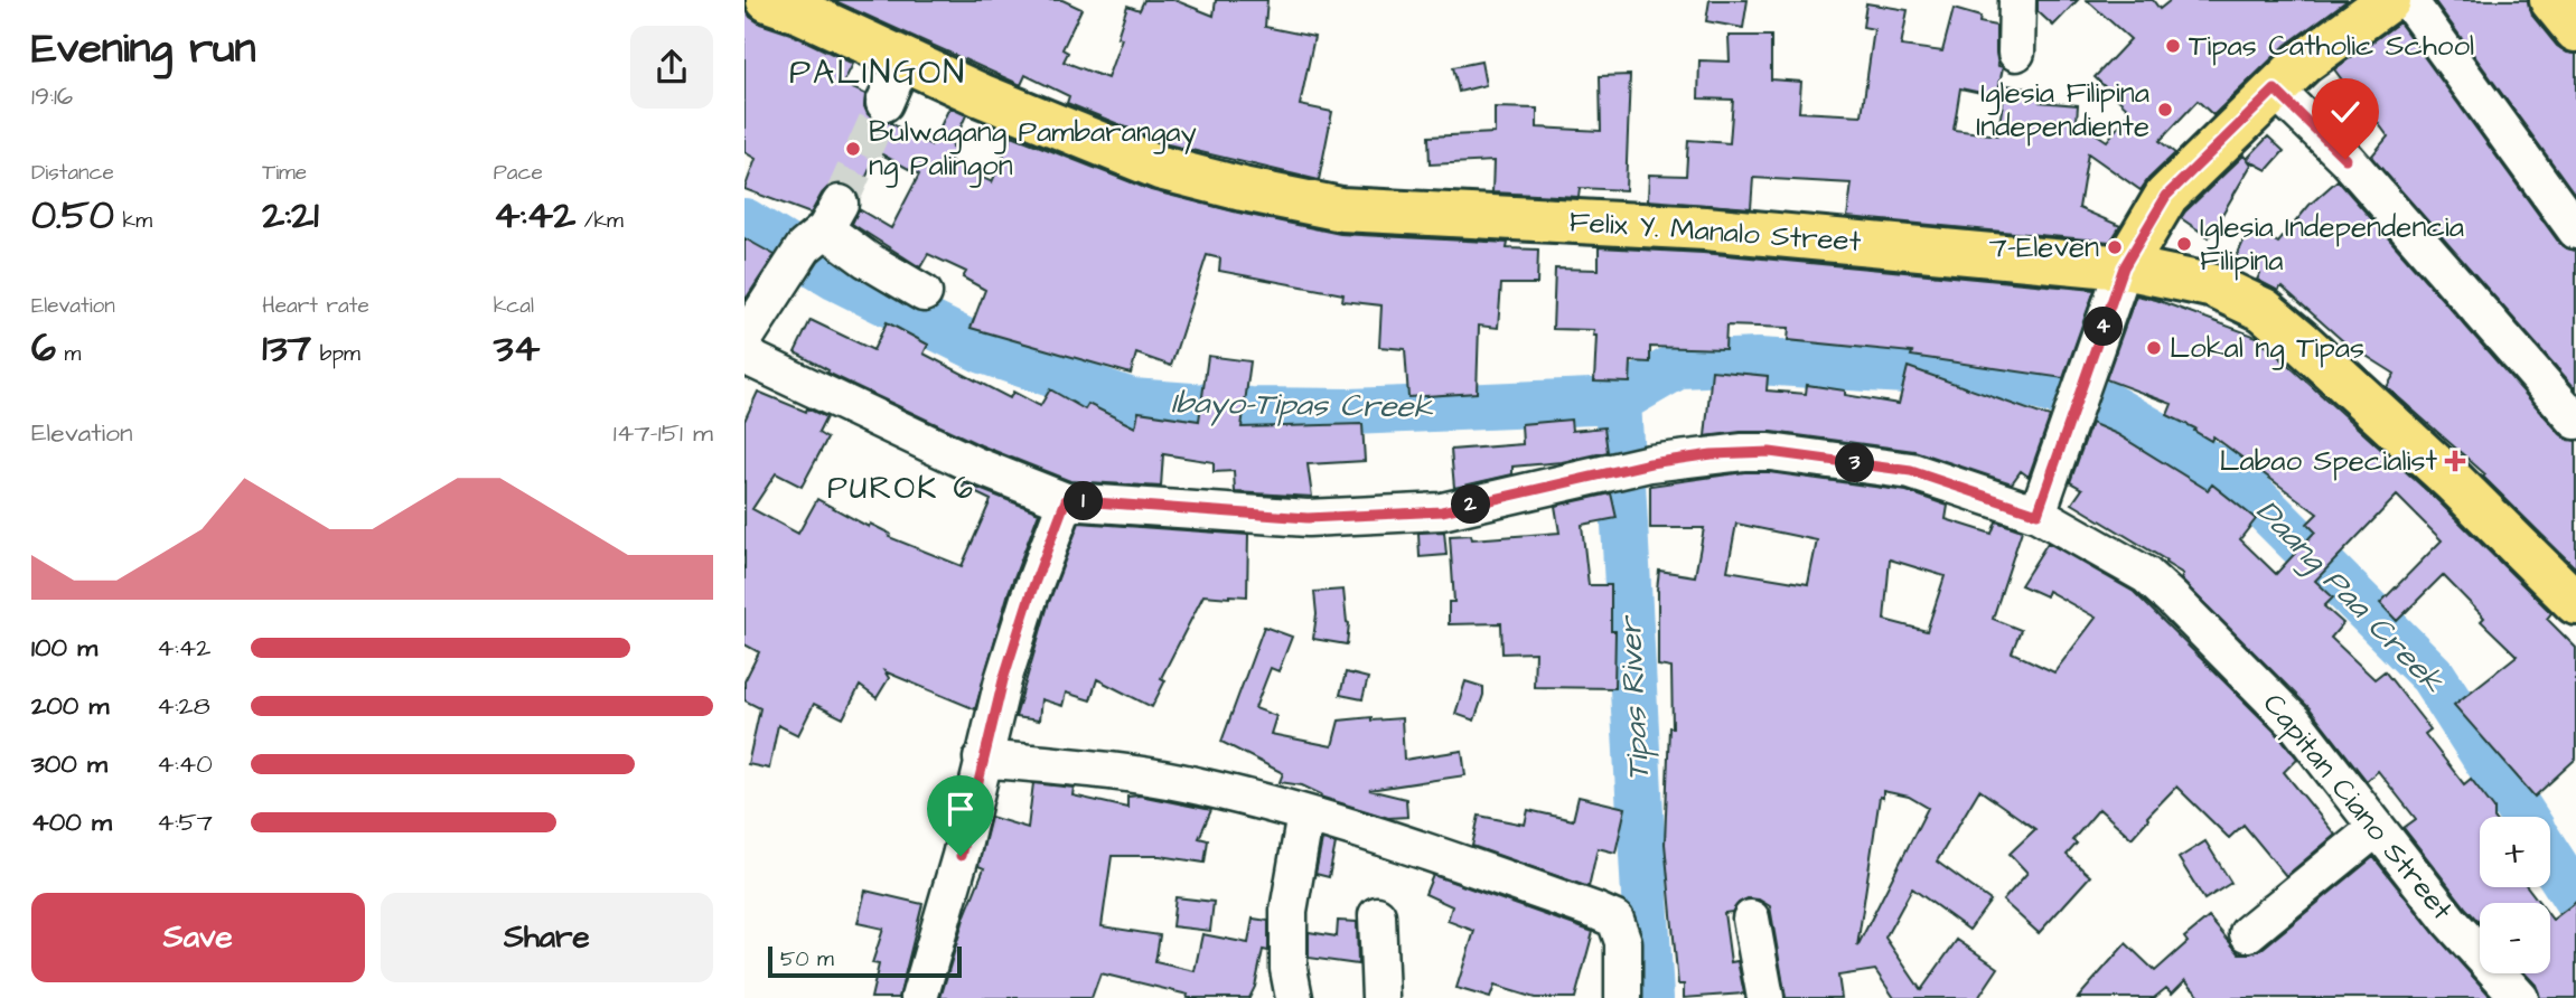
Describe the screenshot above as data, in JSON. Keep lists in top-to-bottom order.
{
  "streets": {
    "main road": ["Felix Y. Manalo Street"],
    "street": ["Capitan Ciano Street"]
  },
  "districts": ["PALINGON", "PUROK 6"],
  "water": ["Ibayo-Tipas Creek", "Daang Paa Creek", "Tipas River"],
  "places": {
    "other": [
      "Tipas Catholic School",
      "Iglesia Filipina Independiente",
      "Bulwagang Pambarangay ng Palingon",
      "Iglesia Independencia Filipina",
      "7-Eleven",
      "Lokal ng Tipas"
    ],
    "health": ["Labao Specialist"]
  },
  "scale_bar": "50 m",
  "page": {
    "heading": ["Evening run", "19:16"],
    "stats": [
      ["Distance", "0.50 km"],
      ["Time", "2:21"],
      ["Pace", "4:42 /km"],
      ["Elevation", "6 m"],
      ["Heart rate", "137 bpm"],
      ["kcal", "34"]
    ],
    "pins": [
      "4",
      "3",
      "1",
      "2"
    ],
    "chart": ["Elevation", "147–151 m"],
    "list": [
      {
        "name": "100 m",
        "note": "4:42"
      },
      {
        "name": "200 m",
        "note": "4:28"
      },
      {
        "name": "300 m",
        "note": "4:40"
      },
      {
        "name": "400 m",
        "note": "4:57"
      }
    ],
    "map_buttons": ["+", "−"],
    "buttons": ["Save", "Share"],
    "scale": "50 m"
  }
}
